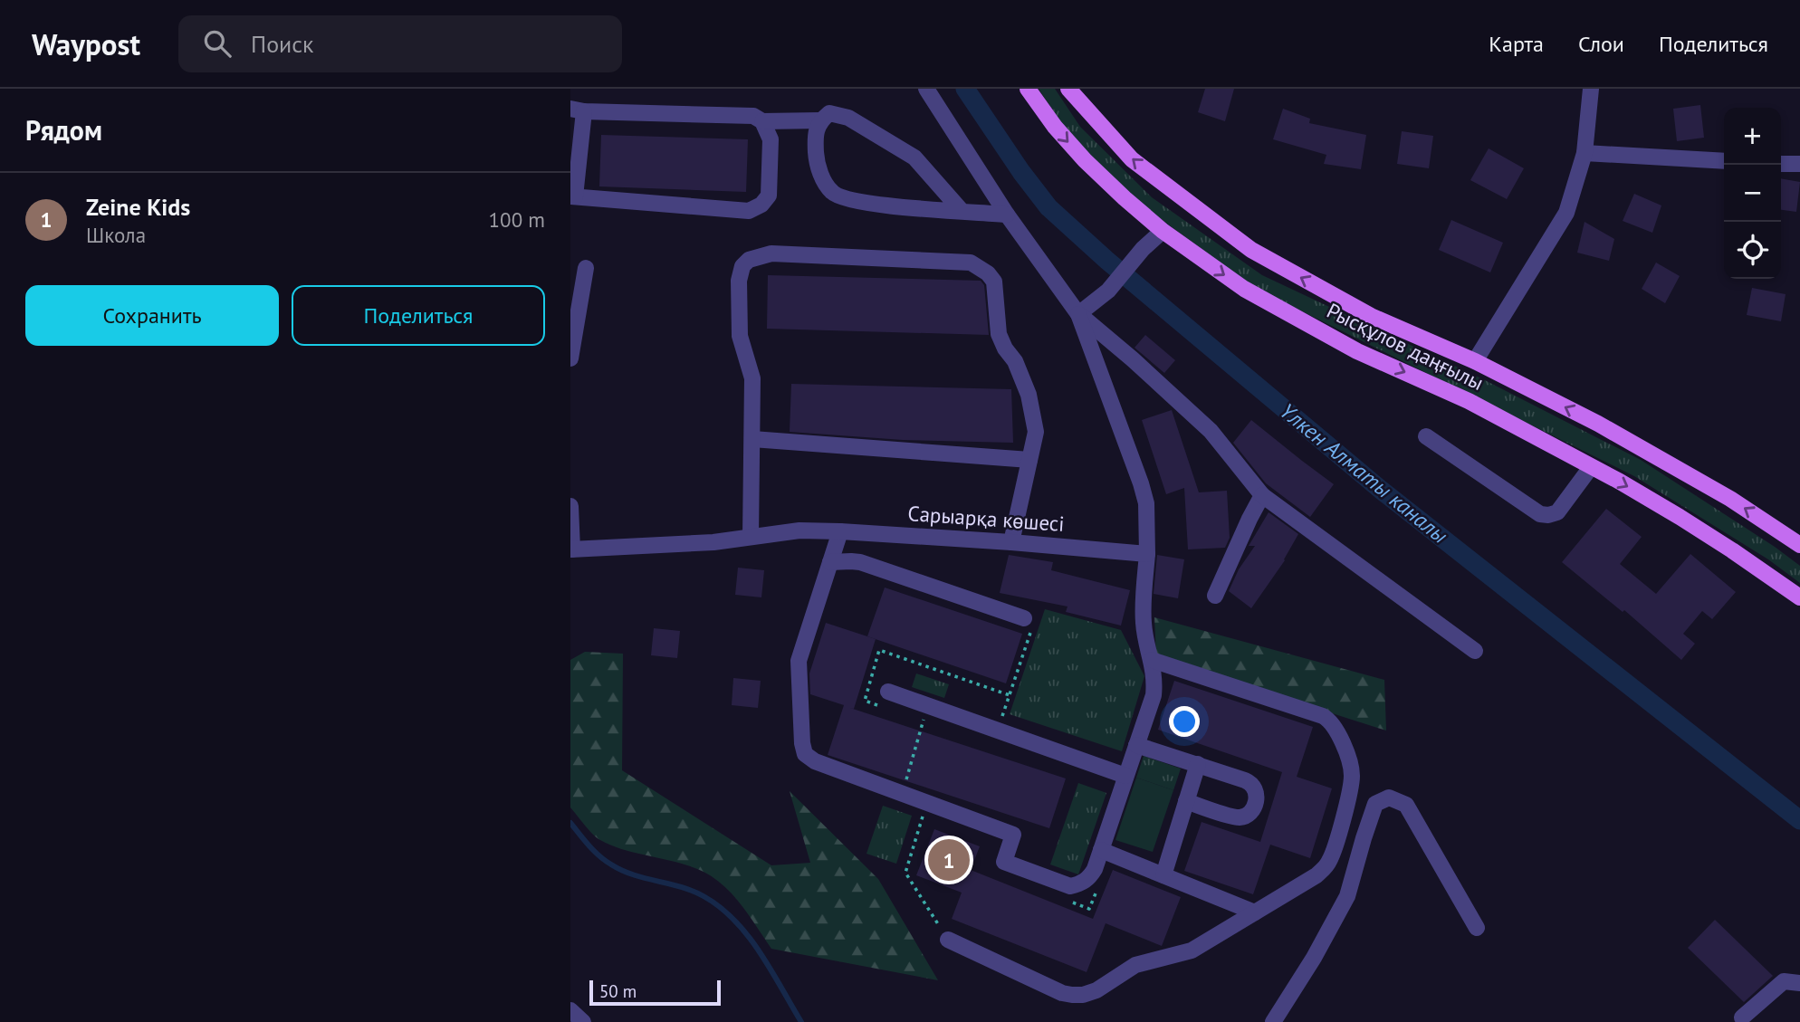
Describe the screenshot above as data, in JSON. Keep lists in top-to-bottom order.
{
  "streets": {
    "main road": ["Рысқұлов даңғылы"],
    "street": ["Сарыарқа көшесі"]
  },
  "water": ["Үлкен Алматы каналы"],
  "scale_bar": "50 m",
  "page": {
    "header": "Waypost",
    "search": "Поиск",
    "nav": ["Карта", "Слои", "Поделиться"],
    "heading": "Рядом",
    "map_buttons": ["+", "−"],
    "list": [
      {
        "mark": "1",
        "name": "Zeine Kids",
        "note": "Школа",
        "value": "100 m"
      }
    ],
    "buttons": ["Сохранить", "Поделиться"],
    "pins": "1",
    "scale": "50 m"
  }
}
